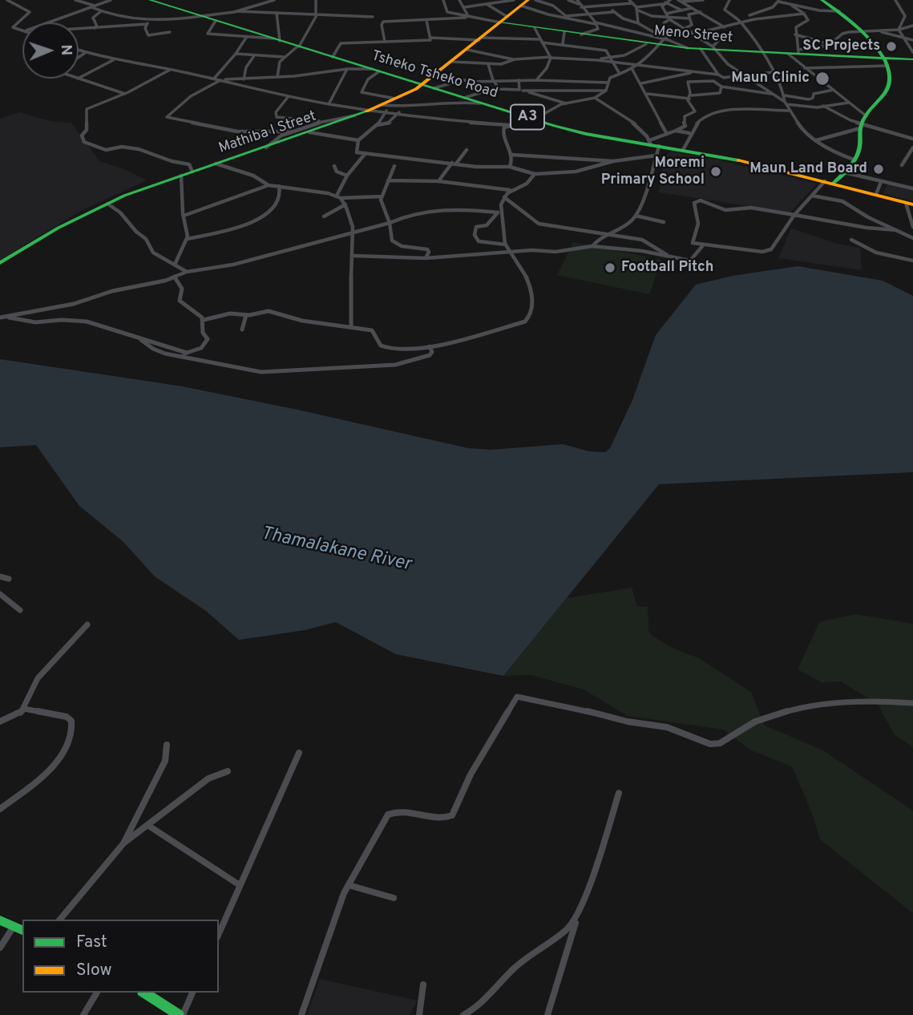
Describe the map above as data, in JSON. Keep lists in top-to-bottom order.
{
  "streets": {
    "main road": [
      "Meno Street",
      "Tsheko Tsheko Road",
      "A3",
      "Mathiba I Street"
    ]
  },
  "crossings": [
    ["Meno Street", "Mathiba I Street"],
    ["Tsheko Tsheko Road", "Mathiba I Street"]
  ],
  "water": ["Thamalakane River"],
  "places": [
    "SC Projects",
    "Maun Clinic",
    "Maun Land Board",
    "Moremi Primary School",
    "Football Pitch"
  ],
  "legend": ["Fast", "Slow"],
  "north": "right"
}
